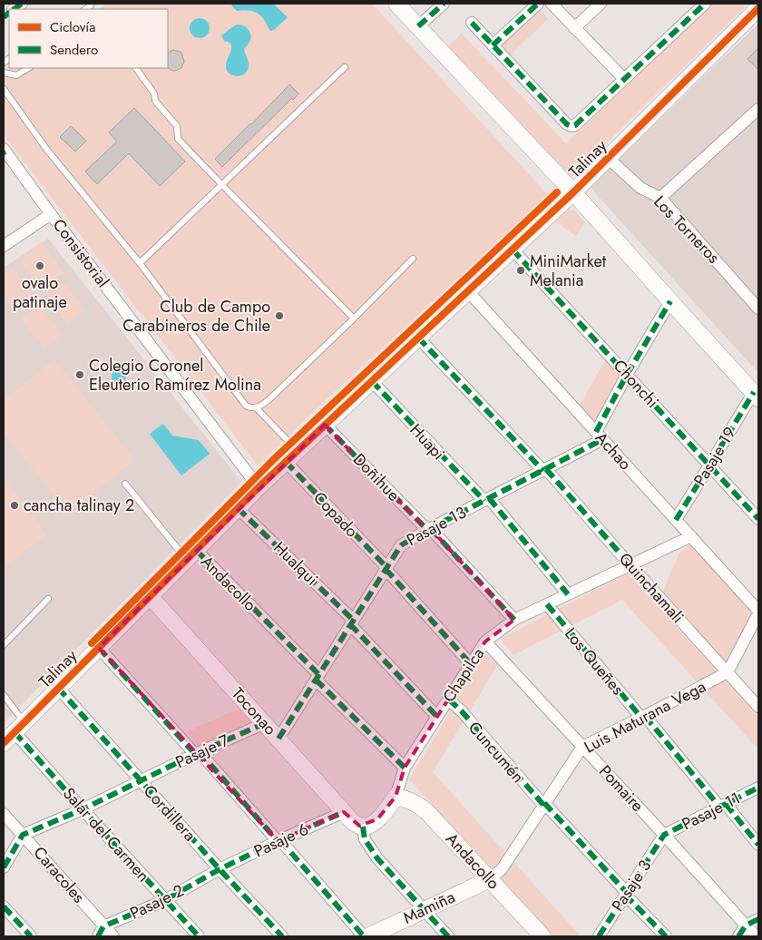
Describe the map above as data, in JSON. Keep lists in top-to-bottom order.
{
  "streets": {
    "street": [
      "Talinay",
      "Los Torneros",
      "Consistorial",
      "Chonchi",
      "Huapi",
      "Achao",
      "Pasaje 19",
      "Doñihue",
      "Copado",
      "Pasaje 13",
      "Hualqui",
      "Andacollo",
      "Quinchamali",
      "Los Queñes",
      "Chapilca",
      "Toconao",
      "Luis Maturana Vega",
      "Pasaje 7",
      "Cuncumén",
      "Pomaire",
      "Pasaje 11",
      "Cordillera",
      "Salar del Carmen",
      "Pasaje 6",
      "Caracoles",
      "Pasaje 3",
      "Pasaje 2",
      "Mamiña"
    ]
  },
  "crossings": [
    ["Talinay", "Los Torneros"],
    ["Talinay", "Consistorial"],
    ["Talinay", "Chonchi"],
    ["Talinay", "Huapi"],
    ["Talinay", "Achao"],
    ["Talinay", "Doñihue"],
    ["Talinay", "Copado"],
    ["Talinay", "Hualqui"],
    ["Talinay", "Andacollo"],
    ["Talinay", "Quinchamali"],
    ["Talinay", "Toconao"],
    ["Talinay", "Cordillera"],
    ["Talinay", "Salar del Carmen"],
    ["Chonchi", "Pasaje 19"],
    ["Huapi", "Pasaje 13"],
    ["Huapi", "Chapilca"],
    ["Achao", "Pasaje 19"],
    ["Achao", "Pasaje 13"],
    ["Achao", "Chapilca"],
    ["Doñihue", "Pasaje 13"],
    ["Doñihue", "Chapilca"],
    ["Copado", "Pasaje 13"],
    ["Copado", "Chapilca"],
    ["Pasaje 13", "Hualqui"],
    ["Pasaje 13", "Andacollo"],
    ["Pasaje 13", "Quinchamali"],
    ["Pasaje 13", "Toconao"],
    ["Hualqui", "Chapilca"],
    ["Andacollo", "Chapilca"],
    ["Andacollo", "Luis Maturana Vega"],
    ["Andacollo", "Mamiña"],
    ["Quinchamali", "Chapilca"],
    ["Quinchamali", "Luis Maturana Vega"],
    ["Los Queñes", "Chapilca"],
    ["Los Queñes", "Luis Maturana Vega"],
    ["Los Queñes", "Pasaje 11"],
    ["Chapilca", "Toconao"],
    ["Chapilca", "Cuncumén"],
    ["Chapilca", "Pomaire"],
    ["Toconao", "Pasaje 7"],
    ["Toconao", "Pasaje 6"],
    ["Toconao", "Mamiña"],
    ["Luis Maturana Vega", "Cuncumén"],
    ["Luis Maturana Vega", "Pomaire"],
    ["Luis Maturana Vega", "Mamiña"],
    ["Pasaje 7", "Cordillera"],
    ["Pasaje 7", "Salar del Carmen"],
    ["Pasaje 7", "Caracoles"],
    ["Cuncumén", "Pasaje 3"],
    ["Pomaire", "Pasaje 11"],
    ["Pomaire", "Pasaje 3"],
    ["Pasaje 11", "Pasaje 3"],
    ["Cordillera", "Pasaje 6"],
    ["Cordillera", "Pasaje 2"],
    ["Salar del Carmen", "Pasaje 2"],
    ["Pasaje 6", "Pasaje 2"],
    ["Caracoles", "Pasaje 2"]
  ],
  "places": [
    "ovalo patinaje",
    "MiniMarket Melania",
    "Club de Campo Carabineros de Chile",
    "Colegio Coronel Eleuterio Ramírez Molina",
    "cancha talinay 2"
  ],
  "legend": ["Ciclovía", "Sendero"]
}
